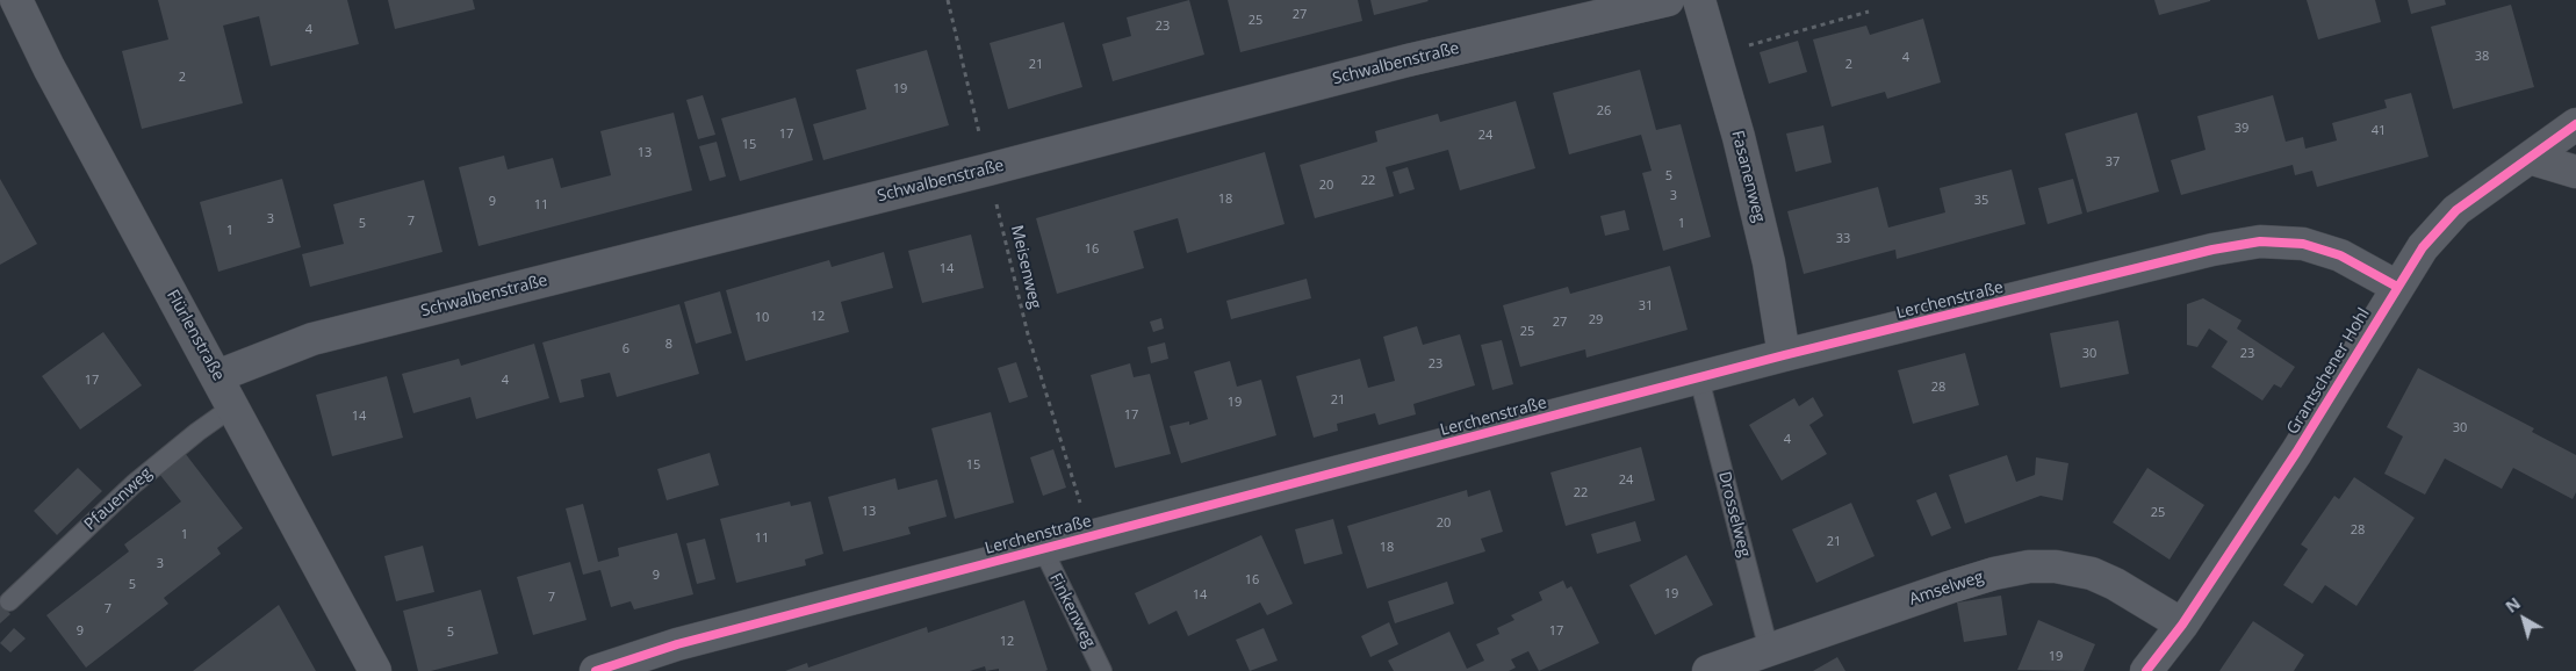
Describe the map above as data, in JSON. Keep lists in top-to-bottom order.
{
  "streets": {
    "street": [
      "Schwalbenstraße",
      "Fasanenweg",
      "Lerchenstraße",
      "Flürlenstraße",
      "Grantschener Hohl",
      "Amselweg"
    ],
    "lane": ["Pfauenweg", "Drosselweg", "Finkenweg"],
    "path": ["Meisenweg"]
  },
  "crossings": [
    ["Schwalbenstraße", "Meisenweg"],
    ["Schwalbenstraße", "Flürlenstraße"],
    ["Fasanenweg", "Lerchenstraße"],
    ["Meisenweg", "Lerchenstraße"],
    ["Lerchenstraße", "Grantschener Hohl"],
    ["Lerchenstraße", "Drosselweg"],
    ["Lerchenstraße", "Finkenweg"],
    ["Flürlenstraße", "Pfauenweg"],
    ["Grantschener Hohl", "Amselweg"],
    ["Drosselweg", "Amselweg"]
  ],
  "house_numbers": [
    "27",
    "25",
    "23",
    "4",
    "38",
    "4",
    "21",
    "2",
    "2",
    "19",
    "26",
    "39",
    "41",
    "17",
    "24",
    "15",
    "13",
    "37",
    "5",
    "22",
    "20",
    "3",
    "18",
    "35",
    "9",
    "11",
    "3",
    "7",
    "5",
    "1",
    "1",
    "33",
    "16",
    "14",
    "31",
    "12",
    "10",
    "29",
    "27",
    "25",
    "8",
    "6",
    "30",
    "23",
    "23",
    "17",
    "4",
    "28",
    "21",
    "19",
    "17",
    "14",
    "30",
    "4",
    "15",
    "24",
    "22",
    "13",
    "25",
    "20",
    "28",
    "1",
    "11",
    "21",
    "18",
    "3",
    "9",
    "16",
    "5",
    "19",
    "14",
    "7",
    "7",
    "9",
    "17",
    "5",
    "12",
    "19"
  ],
  "north": "top left"
}
